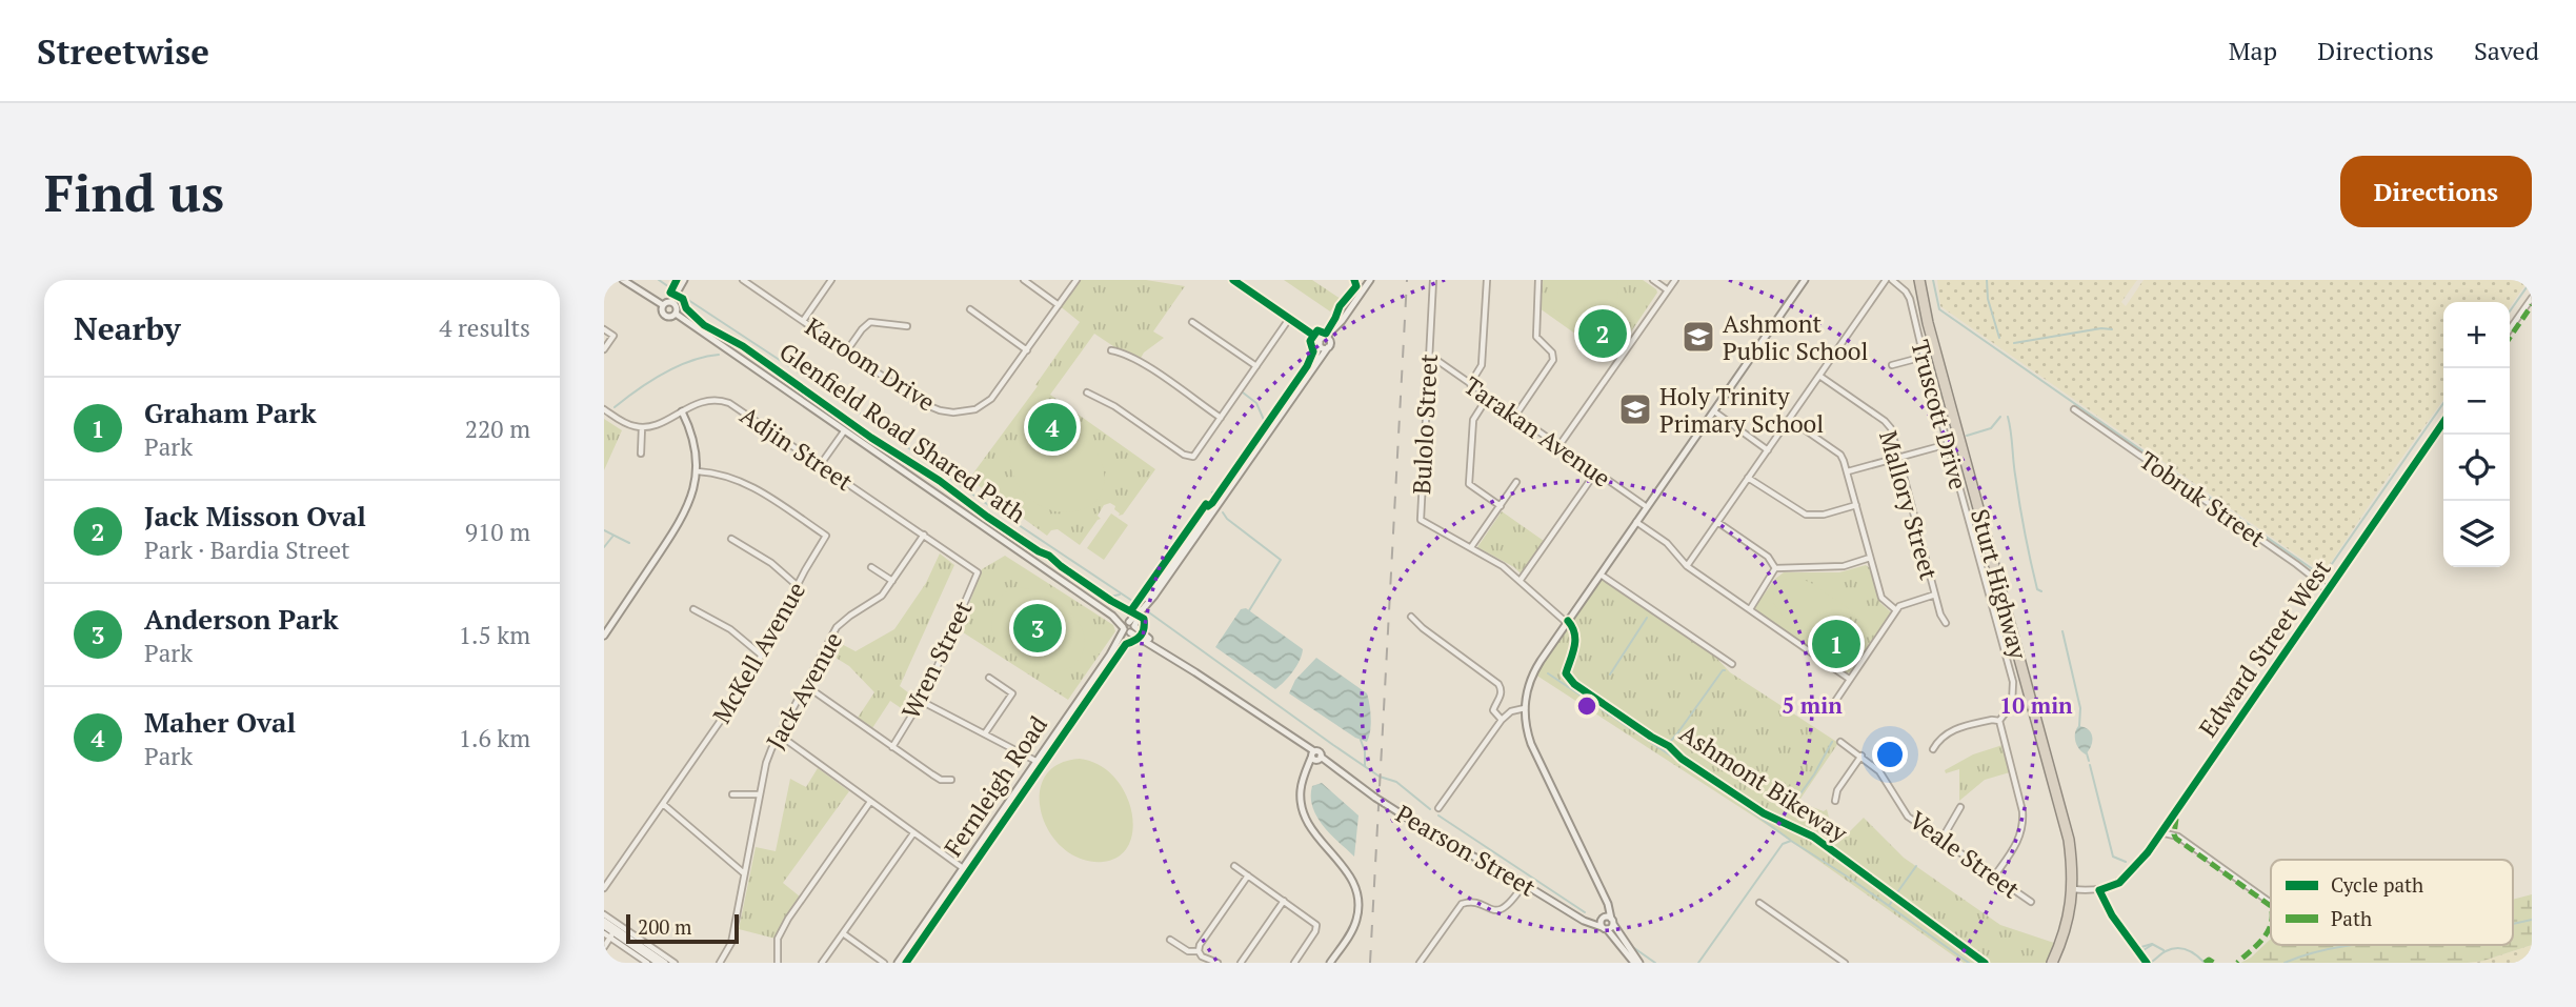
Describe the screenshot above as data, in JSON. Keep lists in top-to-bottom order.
{
  "streets": {
    "highway": ["Sturt Highway"],
    "street": [
      "Karoom Drive",
      "Truscott Drive",
      "Bulolo Street",
      "Tarakan Avenue",
      "Adjin Street",
      "Tobruk Street",
      "Mallory Street",
      "Edward Street West",
      "McKell Avenue",
      "Wren Street",
      "Jack Avenue",
      "Fernleigh Road",
      "Pearson Street",
      "Veale Street"
    ],
    "cycle path": ["Glenfield Road Shared Path", "Ashmont Bikeway"]
  },
  "crossings": [
    ["Bulolo Street", "Tarakan Avenue"],
    ["Adjin Street", "Wren Street"],
    ["Adjin Street", "Jack Avenue"],
    ["Tobruk Street", "Edward Street West"],
    ["Sturt Highway", "Edward Street West"],
    ["Fernleigh Road", "Pearson Street"]
  ],
  "places": {
    "school or university": ["Ashmont Public School", "Holy Trinity Primary School"]
  },
  "legend": ["Cycle path", "Path"],
  "scale_bar": "200 m",
  "page": {
    "header": "Streetwise",
    "nav": ["Map", "Directions", "Saved"],
    "buttons": "Directions",
    "title": "Find us",
    "heading": ["Nearby", "4 results"],
    "map_buttons": ["+", "−"],
    "pins": [
      "2",
      "4",
      "3",
      "1"
    ],
    "list": [
      {
        "mark": "1",
        "name": "Graham Park",
        "note": "Park",
        "value": "220 m"
      },
      {
        "mark": "2",
        "name": "Jack Misson Oval",
        "note": "Park · Bardia Street",
        "value": "910 m"
      },
      {
        "mark": "3",
        "name": "Anderson Park",
        "note": "Park",
        "value": "1.5 km"
      },
      {
        "mark": "4",
        "name": "Maher Oval",
        "note": "Park",
        "value": "1.6 km"
      }
    ],
    "scale": "200 m"
  },
  "rings": ["5 min", "10 min"]
}
